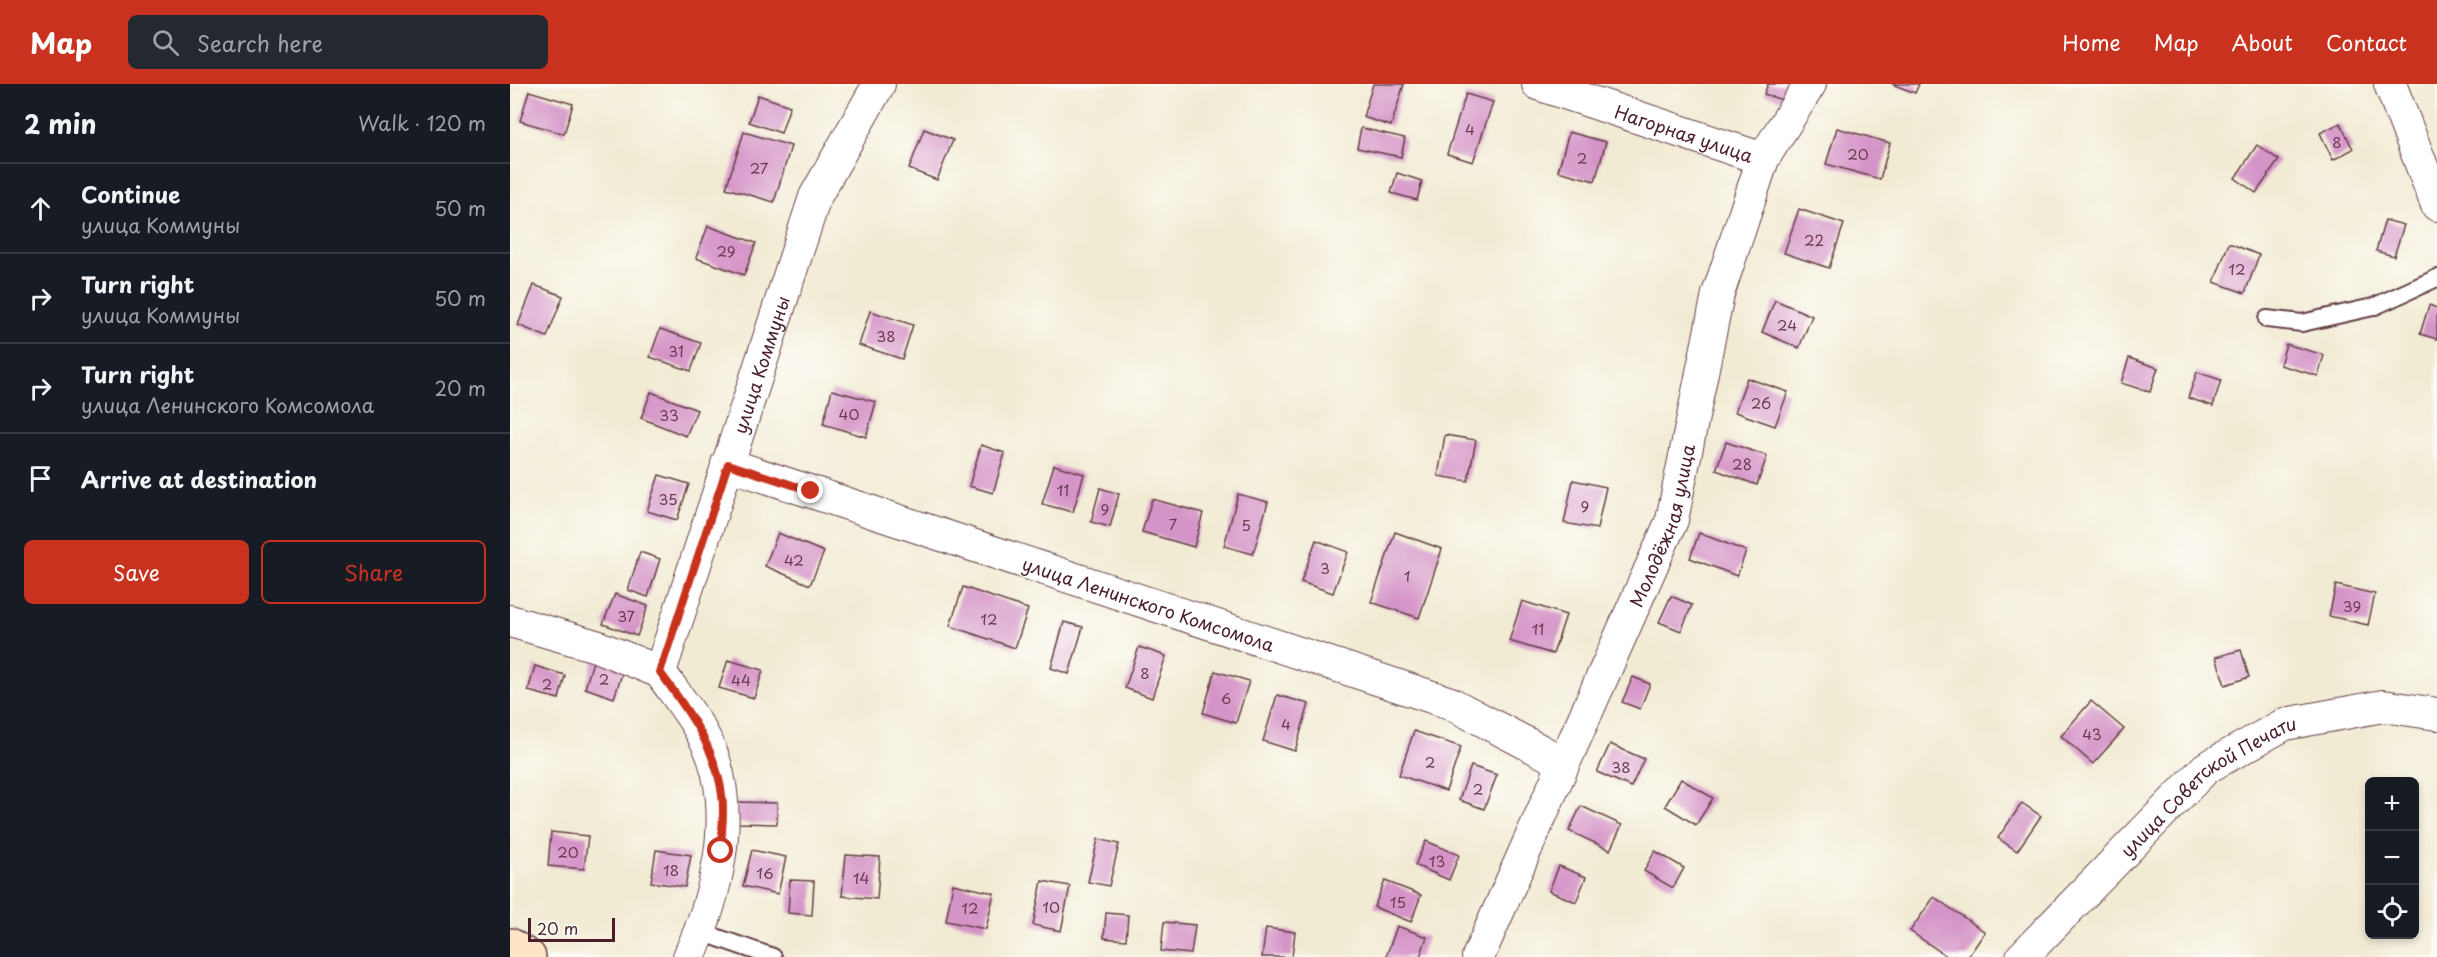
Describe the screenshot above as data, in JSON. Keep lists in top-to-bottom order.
{
  "streets": {
    "street": [
      "Нагорная улица",
      "улица Коммуны",
      "Молодёжная улица",
      "улица Ленинского Комсомола",
      "улица Советской Печати"
    ]
  },
  "crossings": [
    ["Нагорная улица", "Молодёжная улица"],
    ["улица Коммуны", "улица Ленинского Комсомола"],
    ["Молодёжная улица", "улица Ленинского Комсомола"]
  ],
  "house_numbers": [
    "4",
    "8",
    "20",
    "2",
    "27",
    "22",
    "29",
    "12",
    "24",
    "38",
    "31",
    "26",
    "40",
    "33",
    "28",
    "11",
    "35",
    "9",
    "9",
    "7",
    "5",
    "42",
    "3",
    "1",
    "39",
    "37",
    "12",
    "11",
    "8",
    "2",
    "44",
    "2",
    "6",
    "4",
    "43",
    "2",
    "38",
    "2",
    "20",
    "13",
    "18",
    "16",
    "14",
    "15",
    "10",
    "12"
  ],
  "scale_bar": "20 m",
  "page": {
    "header": "Map",
    "search": "Search here",
    "nav": [
      "Home",
      "Map",
      "About",
      "Contact"
    ],
    "heading": ["2 min", "Walk · 120 m"],
    "list": [
      ["Continue", "улица Коммуны", "50 m"],
      ["Turn right", "улица Коммуны", "50 m"],
      ["Turn right", "улица Ленинского Комсомола", "20 m"],
      "Arrive at destination"
    ],
    "buttons": ["Save", "Share"],
    "map_buttons": ["+", "−"],
    "scale": "20 m"
  }
}
